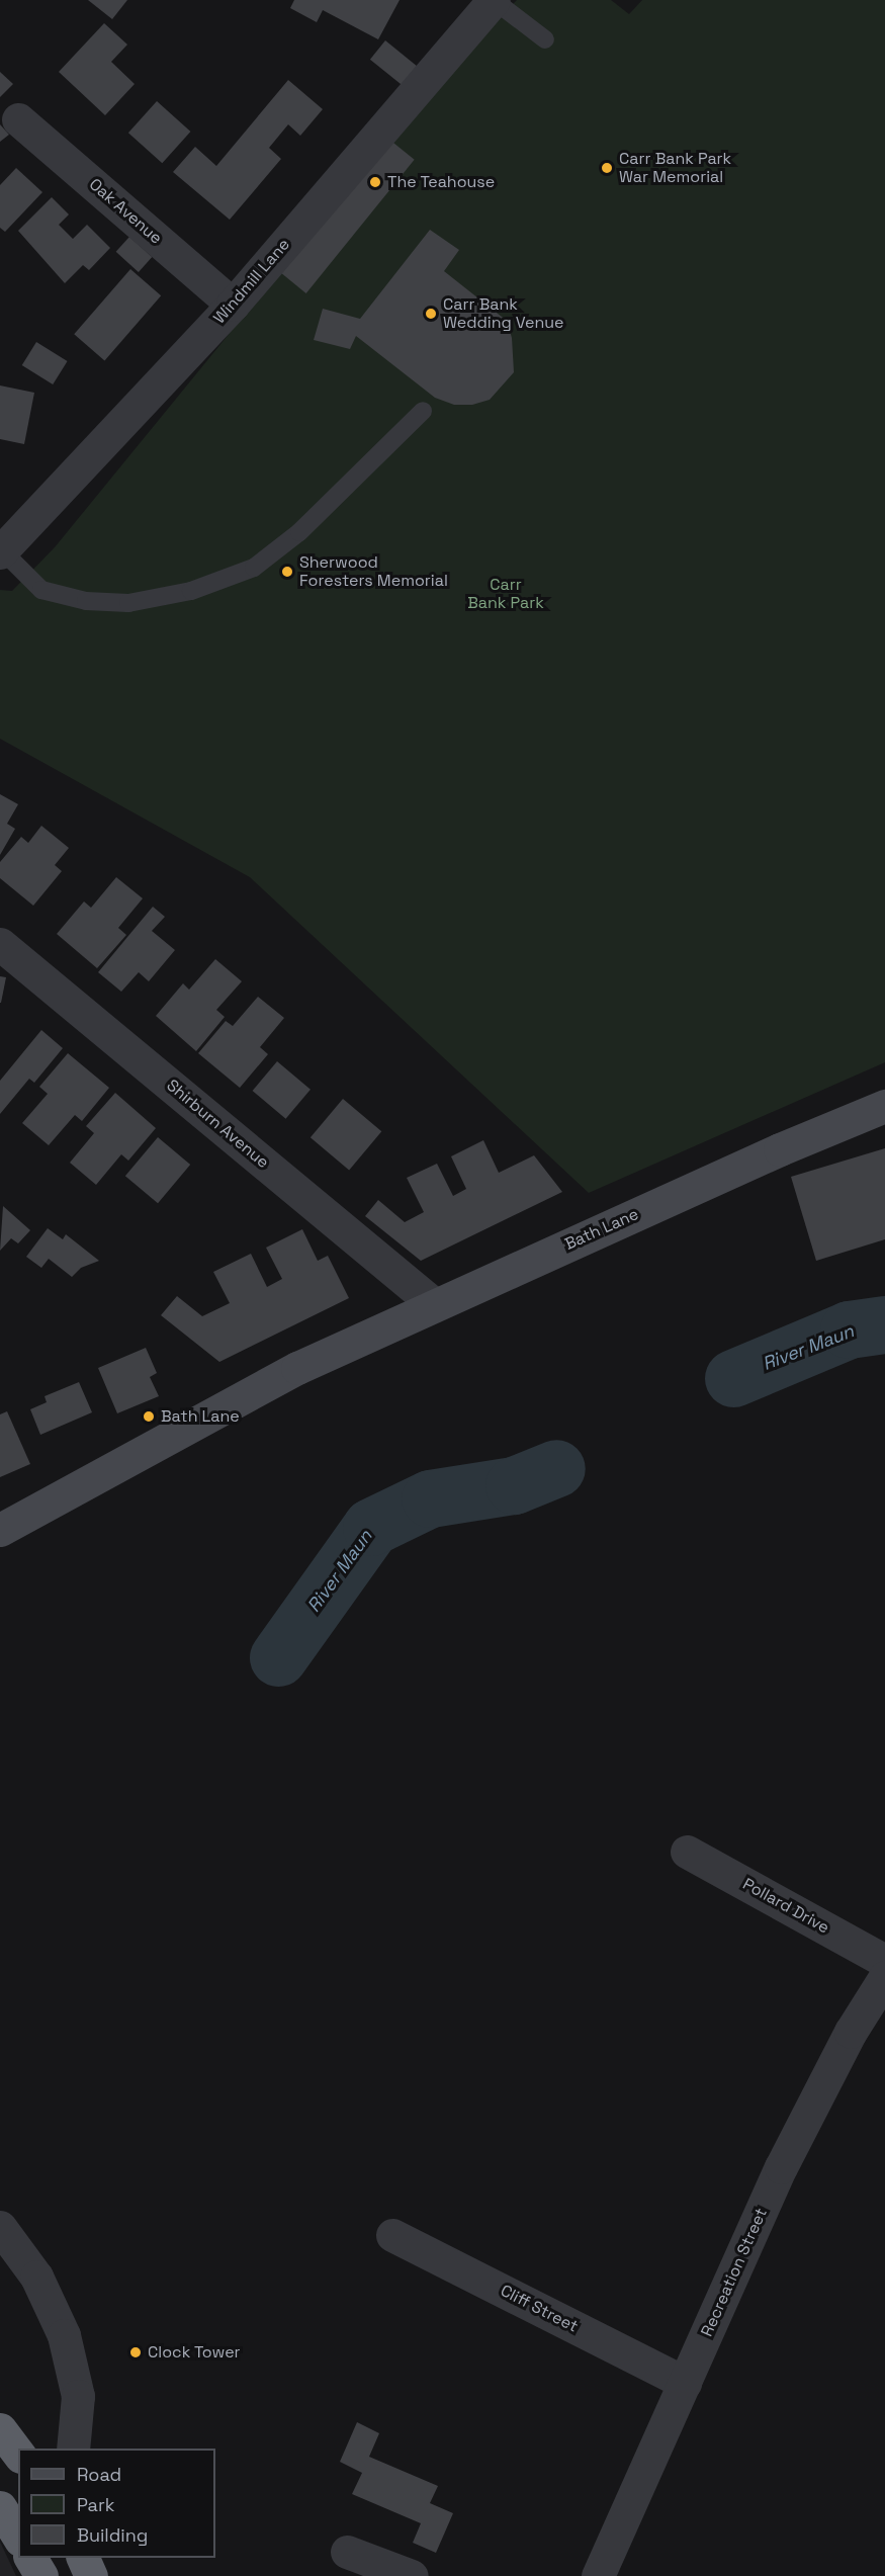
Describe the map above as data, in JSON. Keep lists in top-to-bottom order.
{
  "streets": {
    "main road": ["Bath Lane"],
    "street": [
      "Oak Avenue",
      "Windmill Lane",
      "Shirburn Avenue",
      "Pollard Drive",
      "Recreation Street",
      "Cliff Street"
    ]
  },
  "crossings": [
    ["Oak Avenue", "Windmill Lane"],
    ["Shirburn Avenue", "Bath Lane"],
    ["Recreation Street", "Cliff Street"]
  ],
  "water": ["River Maun"],
  "parks": ["Carr Bank Park"],
  "places": [
    "Carr Bank Park War Memorial",
    "The Teahouse",
    "Carr Bank Wedding Venue",
    "Sherwood Foresters Memorial",
    "Bath Lane",
    "Clock Tower"
  ],
  "legend": ["Road", "Park", "Building"]
}
